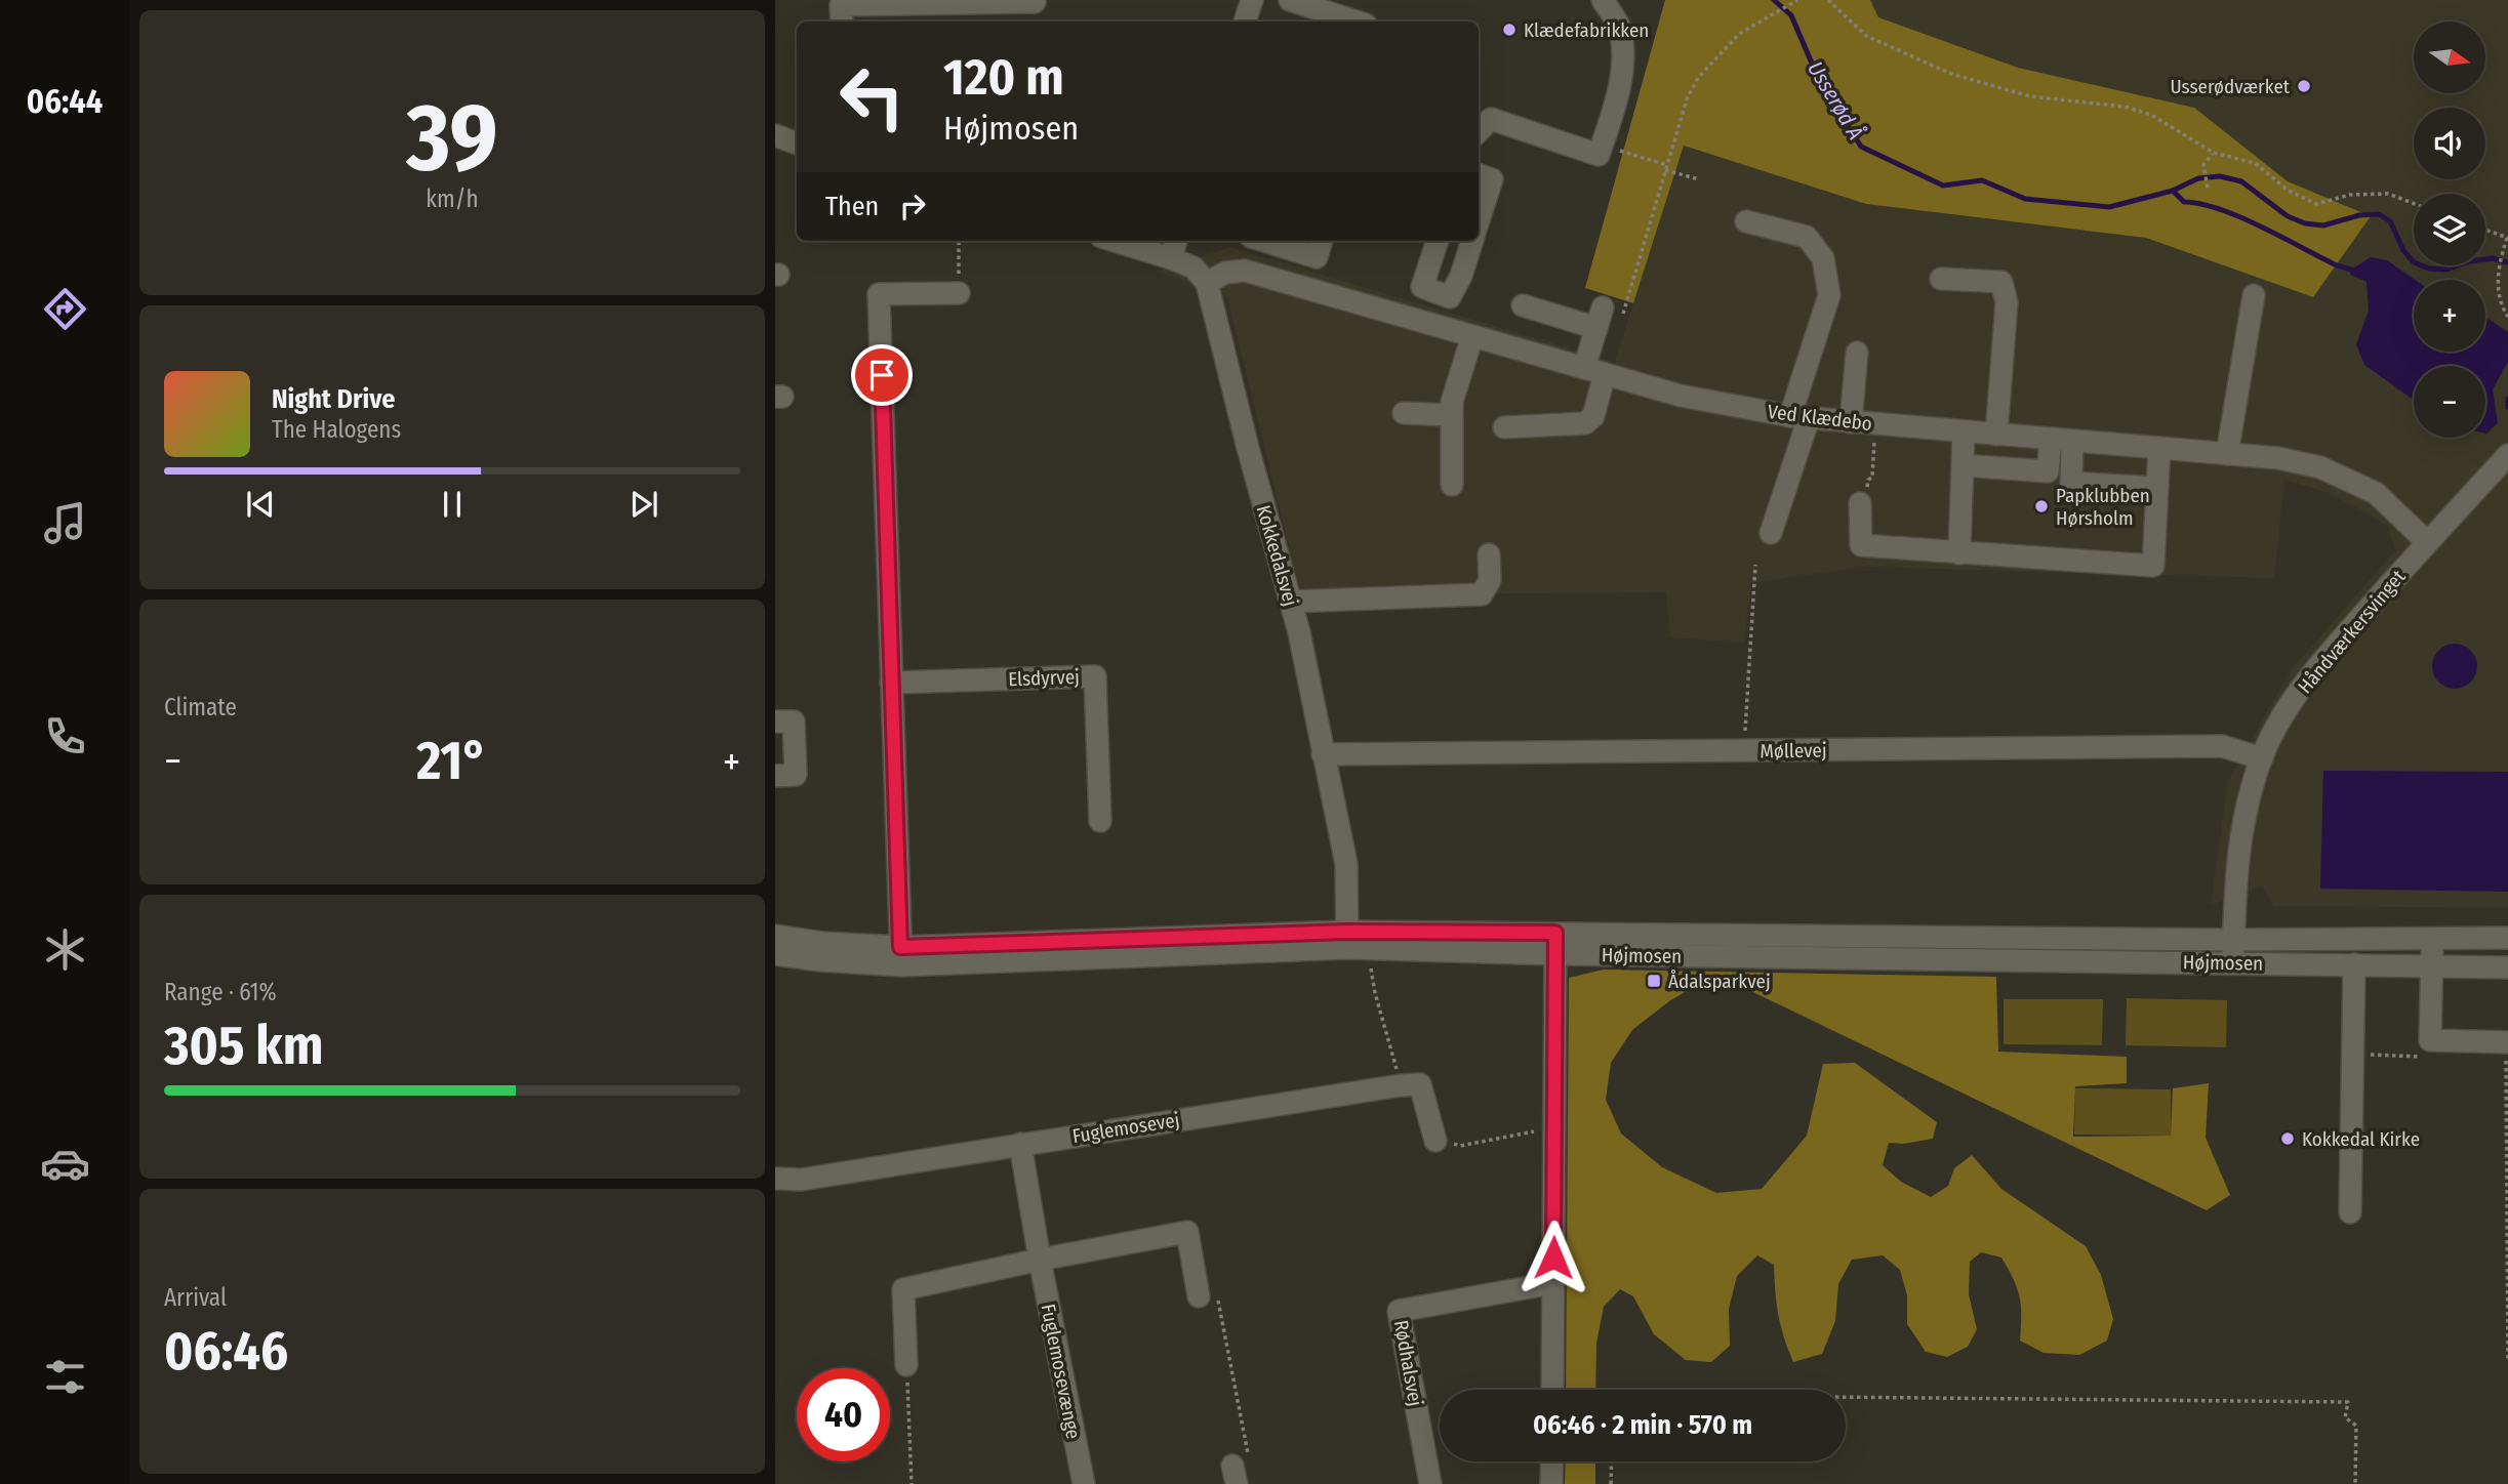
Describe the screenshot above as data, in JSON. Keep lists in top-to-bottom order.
{
  "streets": {
    "street": [
      "Ved Klædebo",
      "Kokkedalsvej",
      "Håndværkersvinget",
      "Elsdyrvej",
      "Møllevej",
      "Højmosen",
      "Fuglemosevej",
      "Rødhalsvej",
      "Fuglemosevænge"
    ]
  },
  "crossings": [
    ["Ved Klædebo", "Kokkedalsvej"],
    ["Ved Klædebo", "Håndværkersvinget"],
    ["Kokkedalsvej", "Møllevej"],
    ["Kokkedalsvej", "Højmosen"],
    ["Håndværkersvinget", "Møllevej"],
    ["Håndværkersvinget", "Højmosen"],
    ["Fuglemosevej", "Fuglemosevænge"]
  ],
  "water": ["Usserød Å"],
  "places": {
    "other": [
      "Klædefabrikken",
      "Usserødværket",
      "Papklubben Hørsholm",
      "Kokkedal Kirke"
    ],
    "transit": ["Ådalsparkvej"]
  },
  "north": "right",
  "page": {
    "tabs": "06:44",
    "tile": [
      ["39", "km/h"],
      "Climate",
      ["Range · 61%", "305 km"],
      ["Arrival", "06:46"]
    ],
    "map_buttons": ["+", "−"],
    "turn": ["120 m", "Højmosen"],
    "then": "Then",
    "song": ["Night Drive", "The Halogens"],
    "heat": ["−", "21°", "+"],
    "limit": "40",
    "trip": "06:46 · 2 min · 570 m"
  }
}
